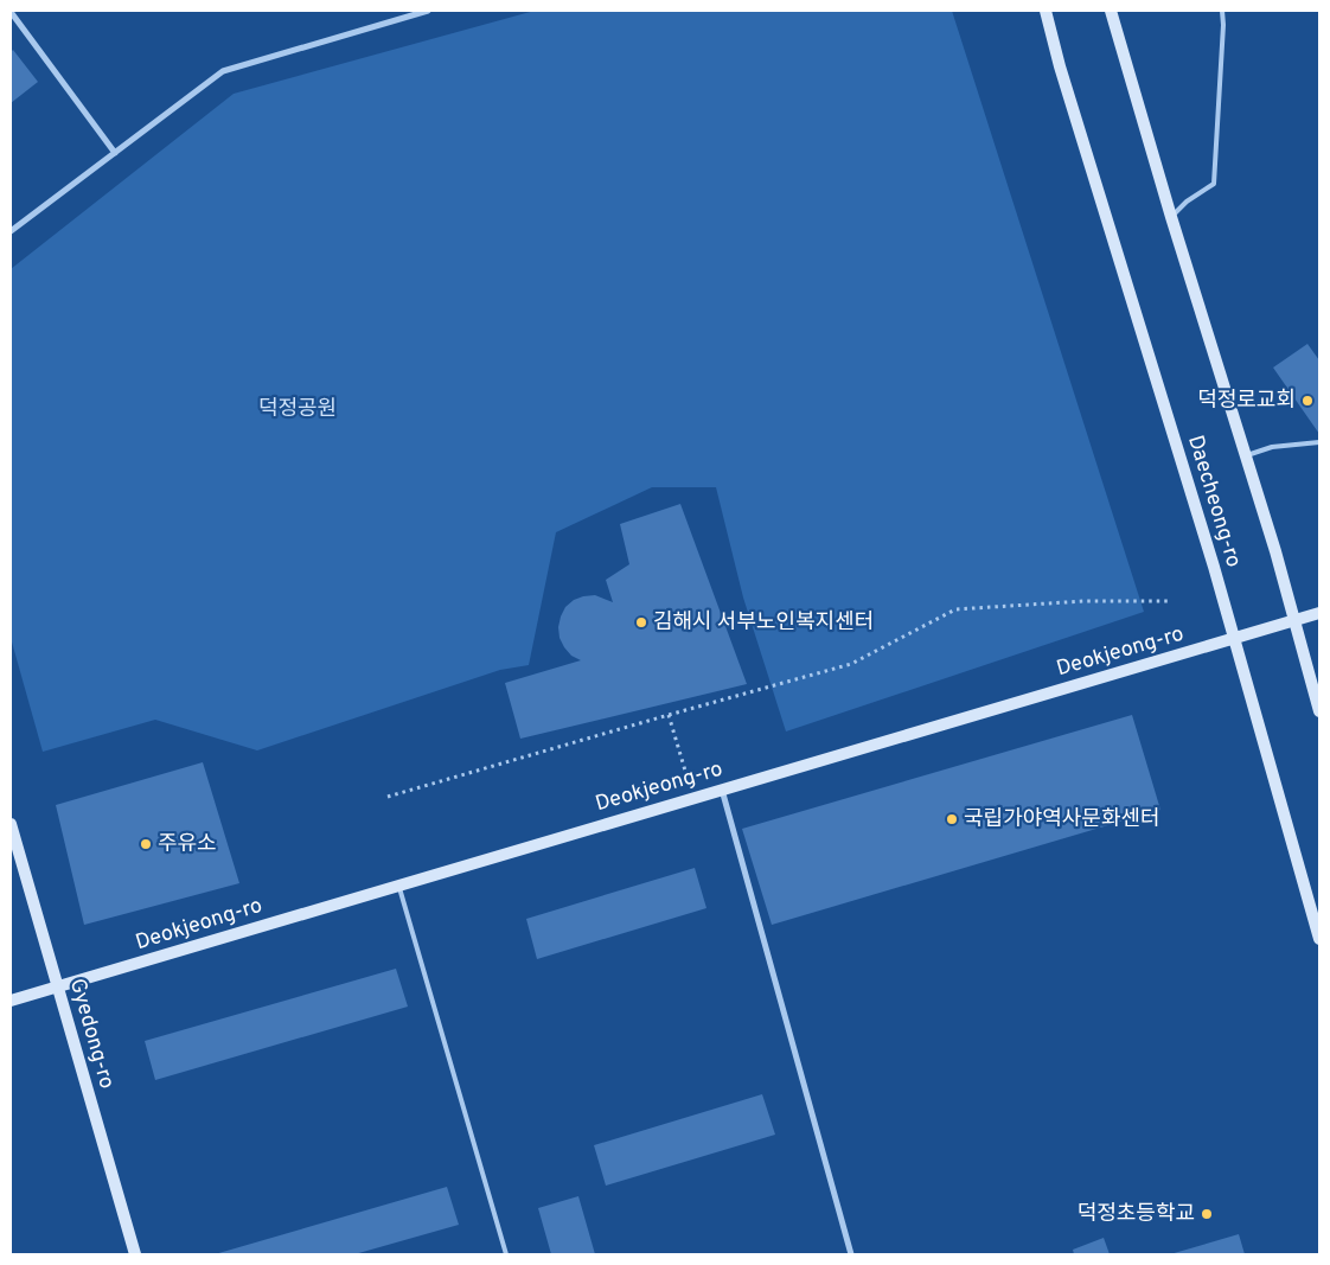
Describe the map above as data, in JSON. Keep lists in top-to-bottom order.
{
  "streets": {
    "street": ["Daecheong-ro", "Deokjeong-ro", "Gyedong-ro"]
  },
  "crossings": [
    ["Daecheong-ro", "Deokjeong-ro"],
    ["Deokjeong-ro", "Gyedong-ro"]
  ],
  "parks": ["덕정공원"],
  "places": [
    "덕정로교회",
    "김해시 서부노인복지센터",
    "국립가야역사문화센터",
    "주유소",
    "덕정초등학교"
  ]
}
